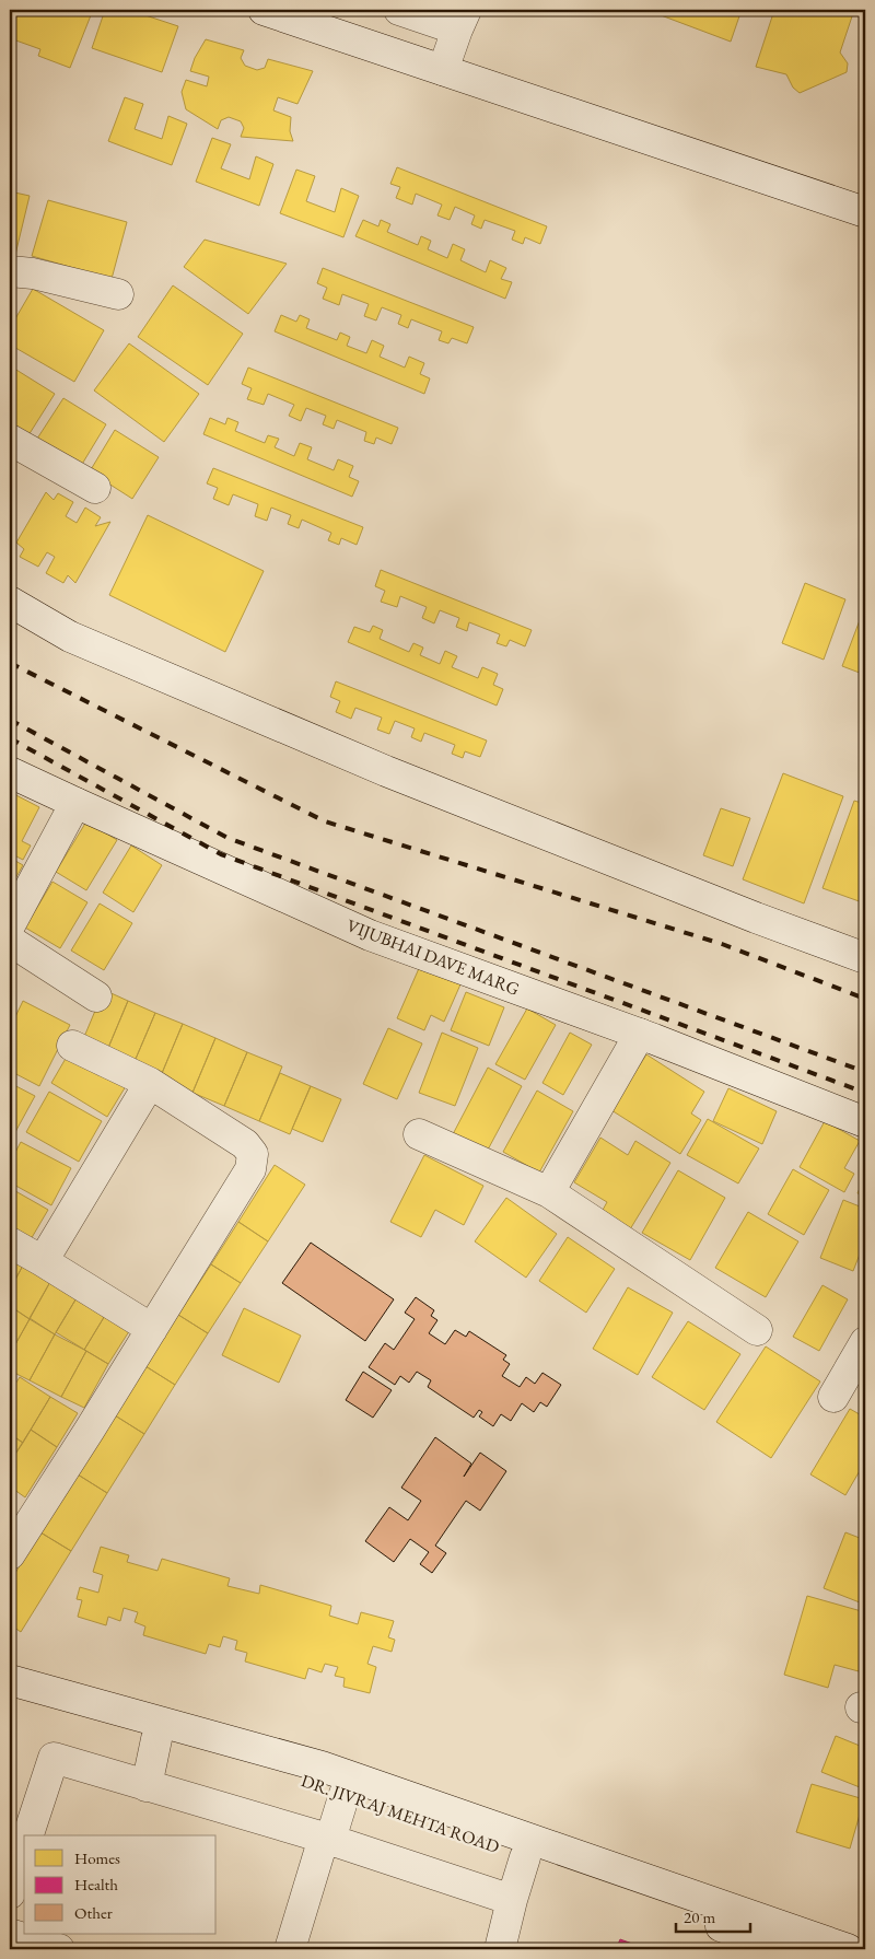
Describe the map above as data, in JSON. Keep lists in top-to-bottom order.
{
  "streets": {
    "street": ["VIJUBHAI DAVE MARG", "DR. JIVRAJ MEHTA ROAD"]
  },
  "legend": ["Homes", "Health", "Other"],
  "scale_bar": "20 m"
}
